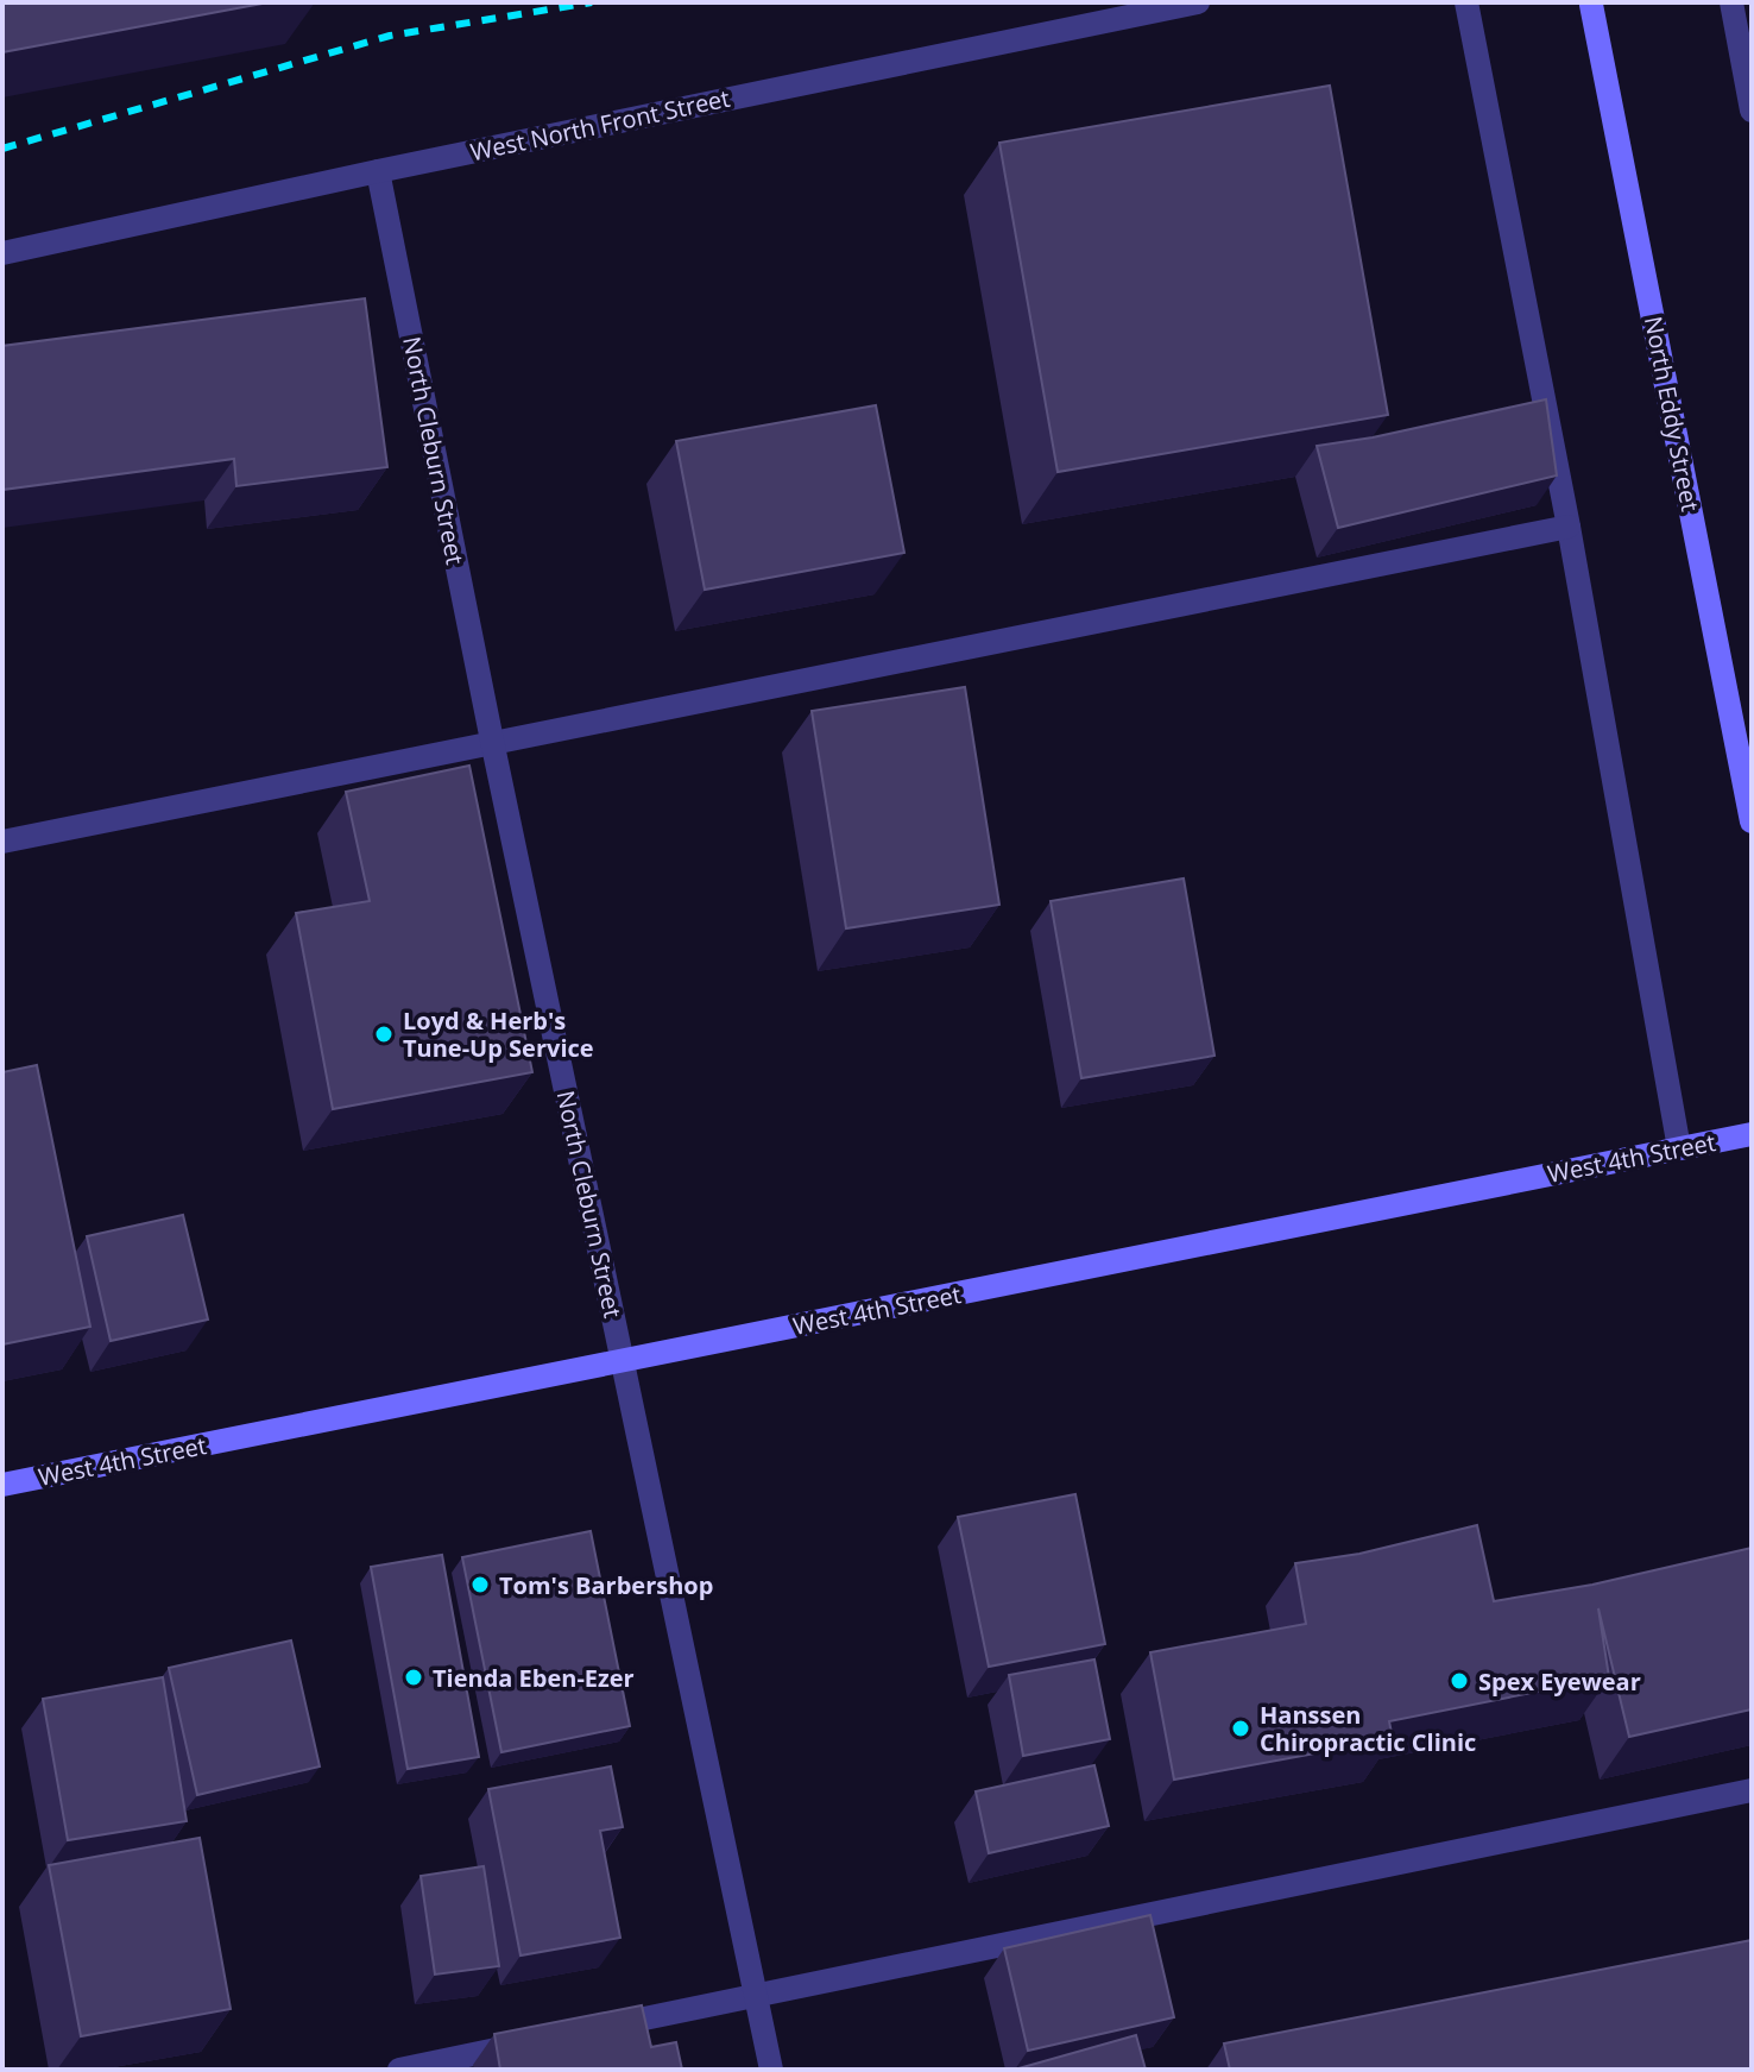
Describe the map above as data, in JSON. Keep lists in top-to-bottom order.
{
  "streets": {
    "main road": ["North Eddy Street", "West 4th Street"],
    "street": ["West North Front Street", "North Cleburn Street"]
  },
  "crossings": [
    ["West North Front Street", "North Cleburn Street"],
    ["North Cleburn Street", "West 4th Street"]
  ],
  "places": [
    "Loyd & Herb's Tune-Up Service",
    "Tom's Barbershop",
    "Tienda Eben-Ezer",
    "Spex Eyewear",
    "Hanssen Chiropractic Clinic"
  ]
}
